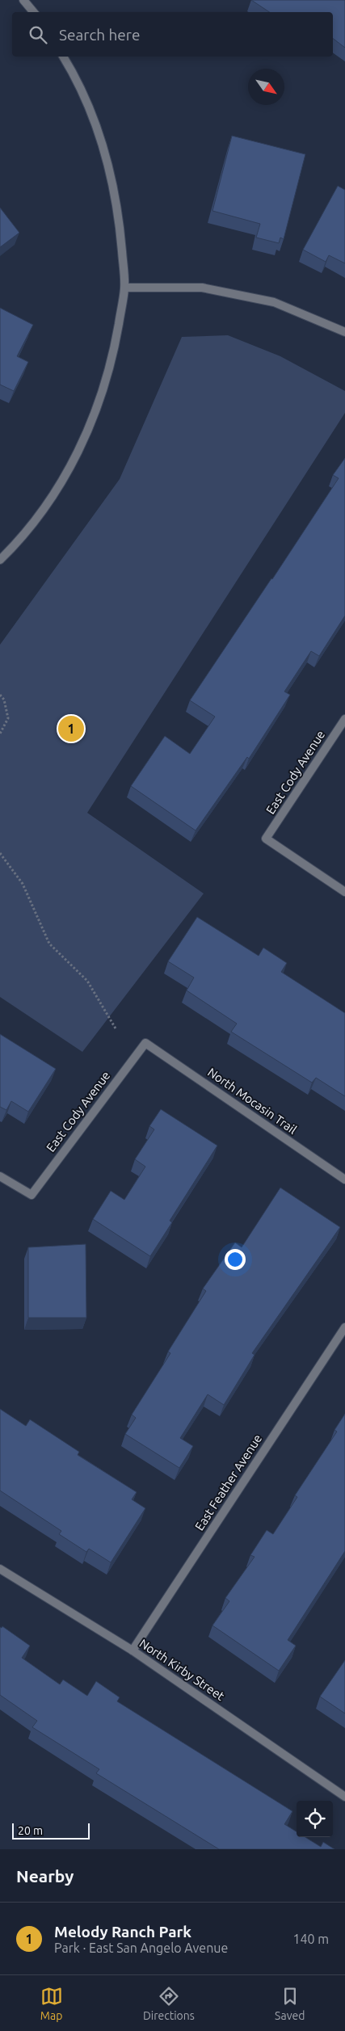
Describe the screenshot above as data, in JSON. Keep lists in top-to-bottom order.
{
  "streets": {
    "street": [
      "East Cody Avenue",
      "North Mocasin Trail",
      "East Feather Avenue",
      "North Kirby Street"
    ]
  },
  "crossings": [
    ["East Cody Avenue", "North Mocasin Trail"],
    ["East Feather Avenue", "North Kirby Street"]
  ],
  "scale_bar": "20 m",
  "north": "bottom right",
  "page": {
    "search": "Search here",
    "pins": "1",
    "scale": "20 m",
    "heading": "Nearby",
    "list": [
      {
        "mark": "1",
        "name": "Melody Ranch Park",
        "note": "Park · East San Angelo Avenue",
        "value": "140 m"
      }
    ],
    "nav": ["Map", "Directions", "Saved"]
  }
}
